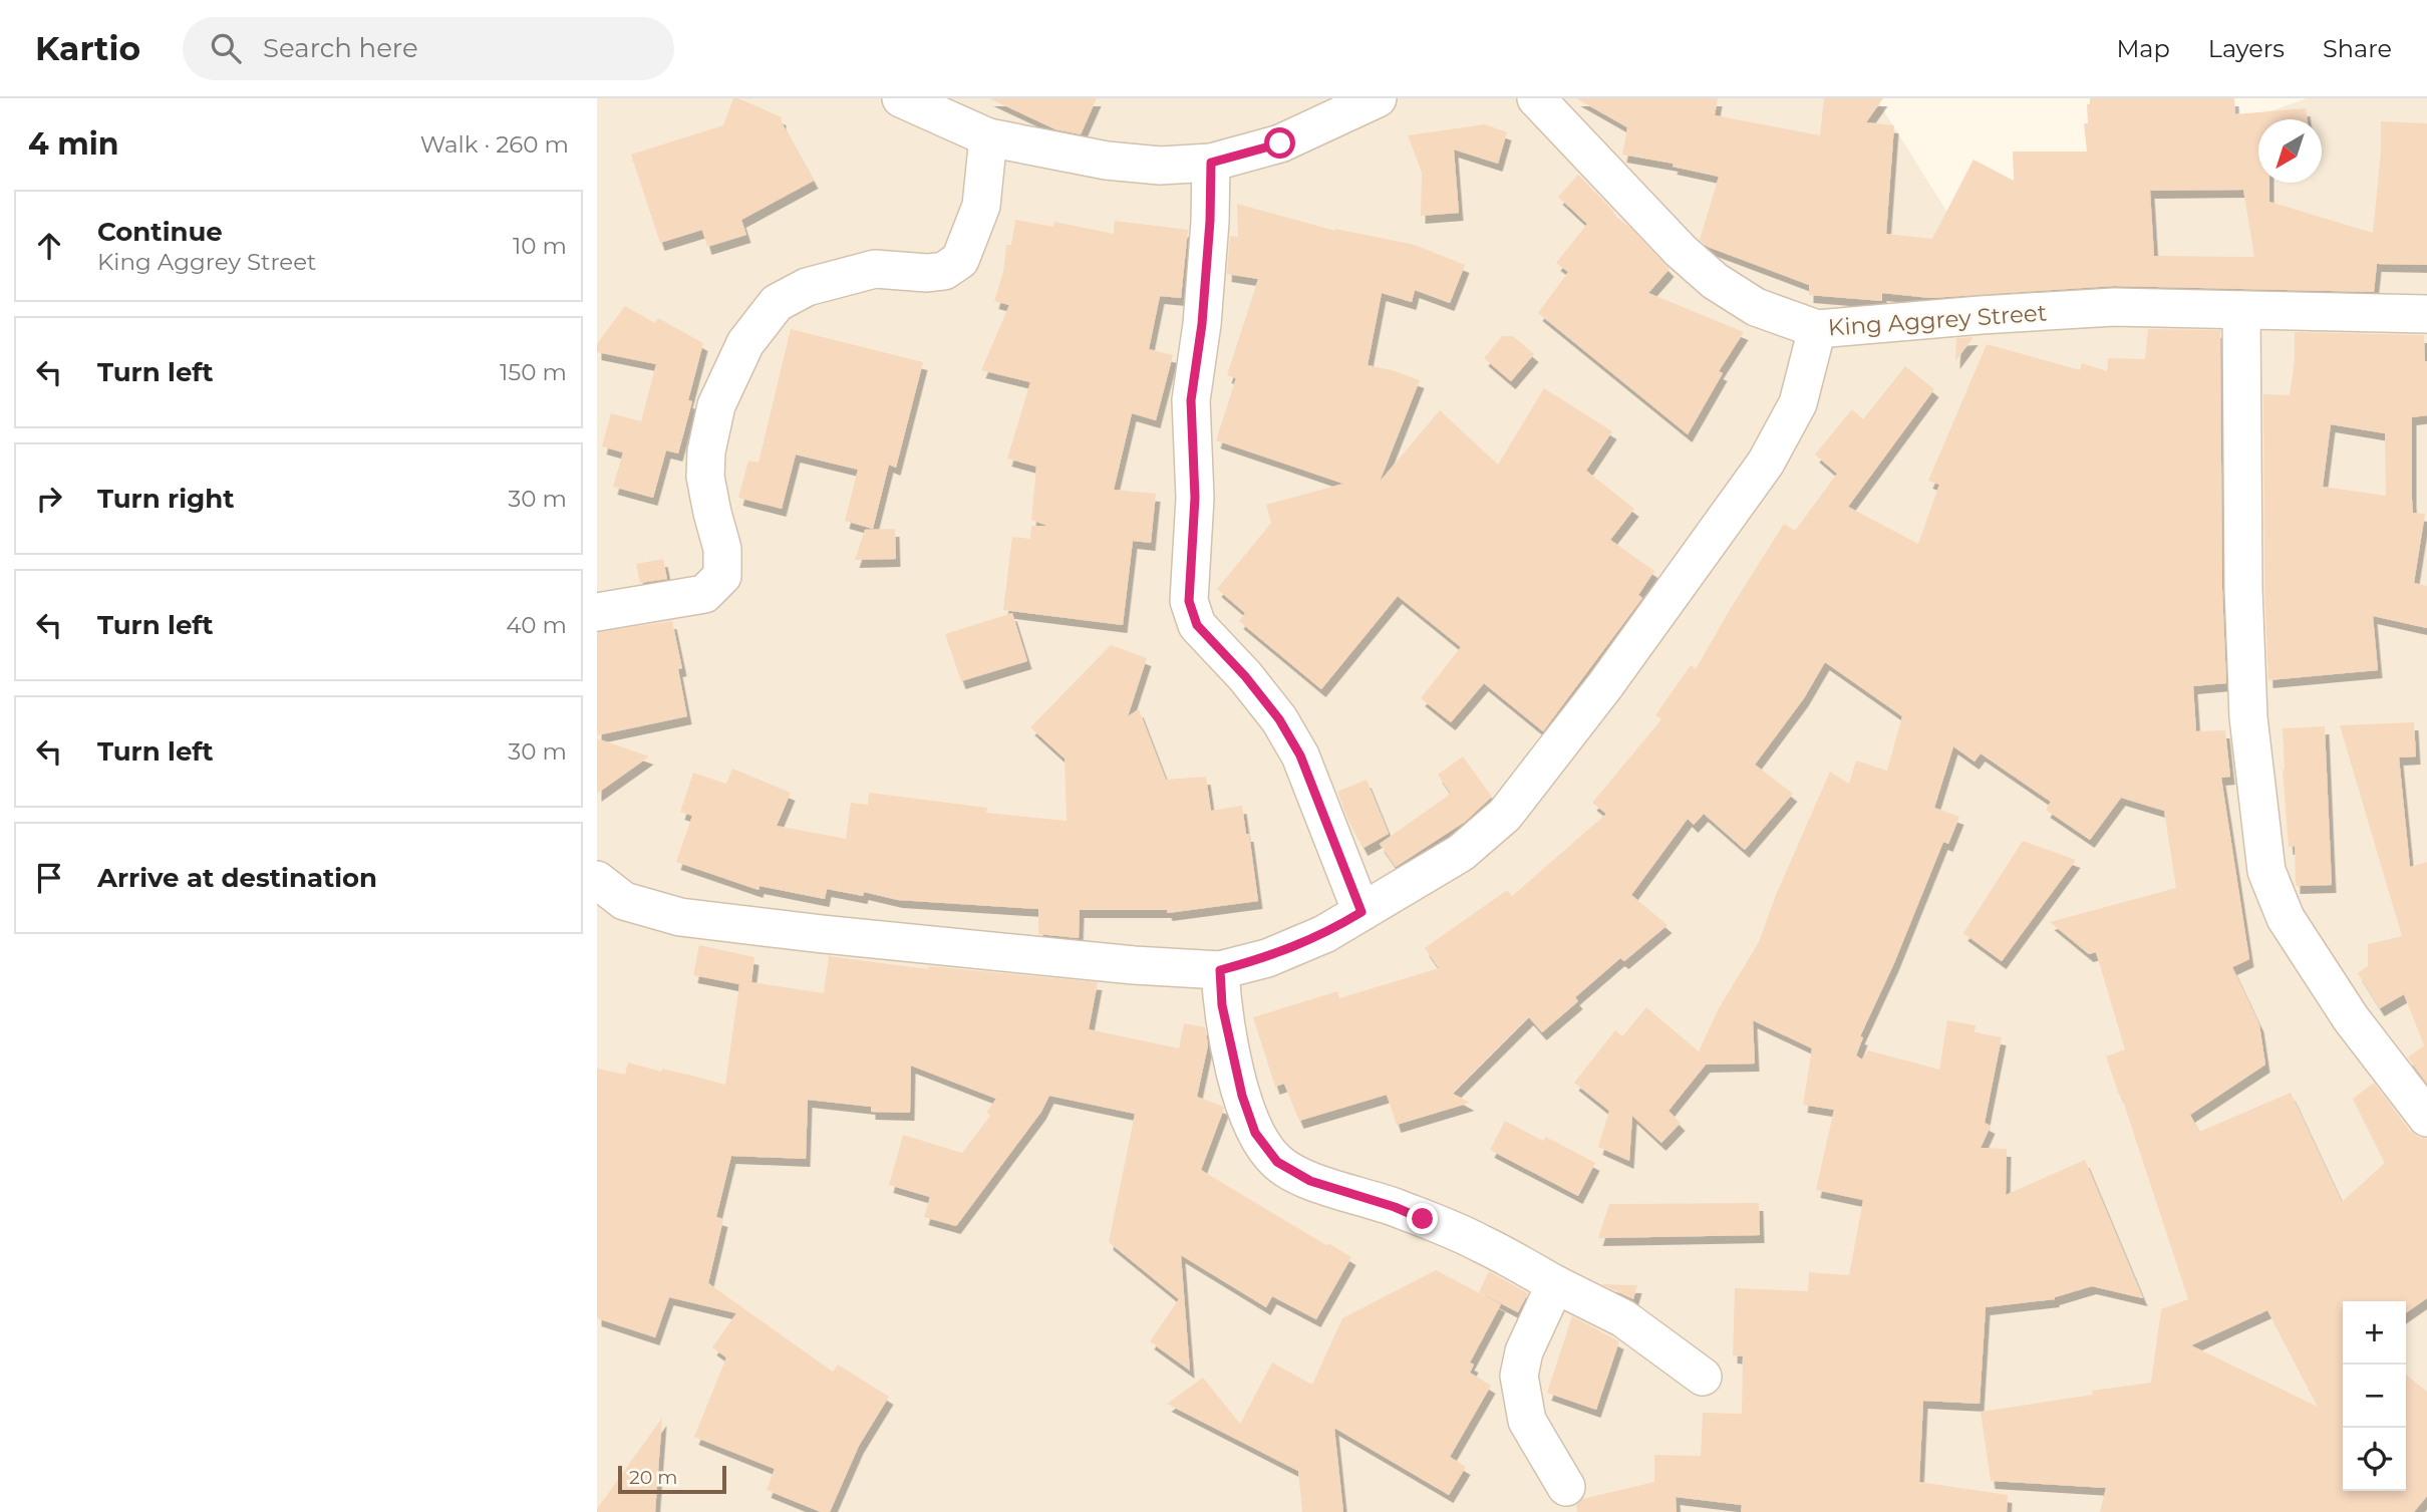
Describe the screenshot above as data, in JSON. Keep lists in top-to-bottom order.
{
  "streets": {
    "street": ["King Aggrey Street"]
  },
  "scale_bar": "20 m",
  "north": "bottom left",
  "page": {
    "header": "Kartio",
    "search": "Search here",
    "nav": ["Map", "Layers", "Share"],
    "heading": ["4 min", "Walk · 260 m"],
    "list": [
      ["Continue", "King Aggrey Street", "10 m"],
      ["Turn left", "150 m"],
      ["Turn right", "30 m"],
      ["Turn left", "40 m"],
      ["Turn left", "30 m"],
      "Arrive at destination"
    ],
    "map_buttons": ["+", "−"],
    "scale": "20 m"
  }
}
